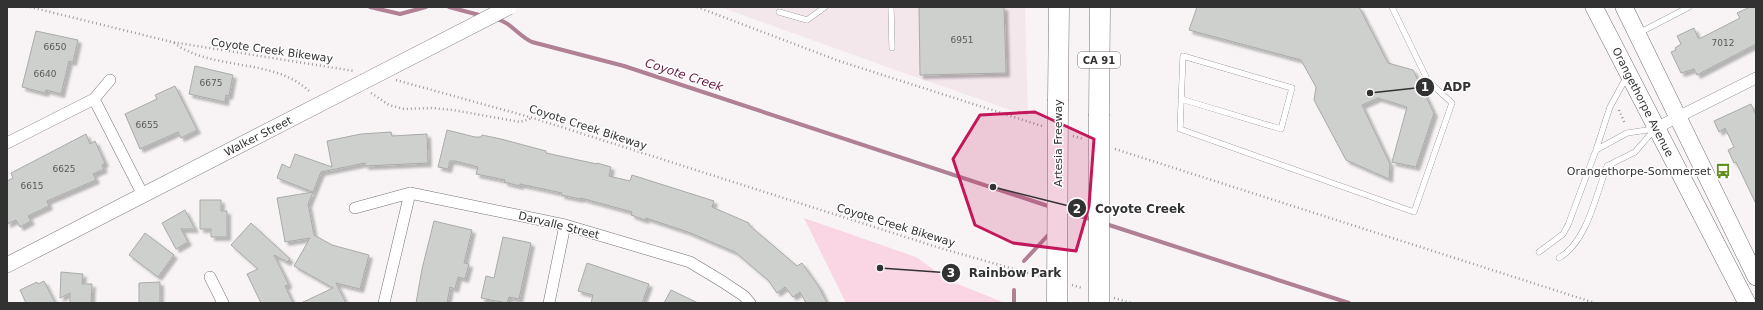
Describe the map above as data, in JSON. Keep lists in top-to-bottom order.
{
  "streets": {
    "highway": ["CA 91", "Artesia Freeway"],
    "main road": ["Orangethorpe Avenue", "Walker Street"],
    "street": ["Darvalle Street"],
    "path": ["Coyote Creek Bikeway"]
  },
  "crossings": [
    ["Coyote Creek Bikeway", "Walker Street"]
  ],
  "water": ["Coyote Creek"],
  "places": {
    "other": ["ADP", "Coyote Creek", "Rainbow Park"],
    "bus stop": ["Orangethorpe-Sommerset"]
  },
  "house_numbers": [
    "6951",
    "7012",
    "6650",
    "6640",
    "6675",
    "6655",
    "6625",
    "6615"
  ]
}
